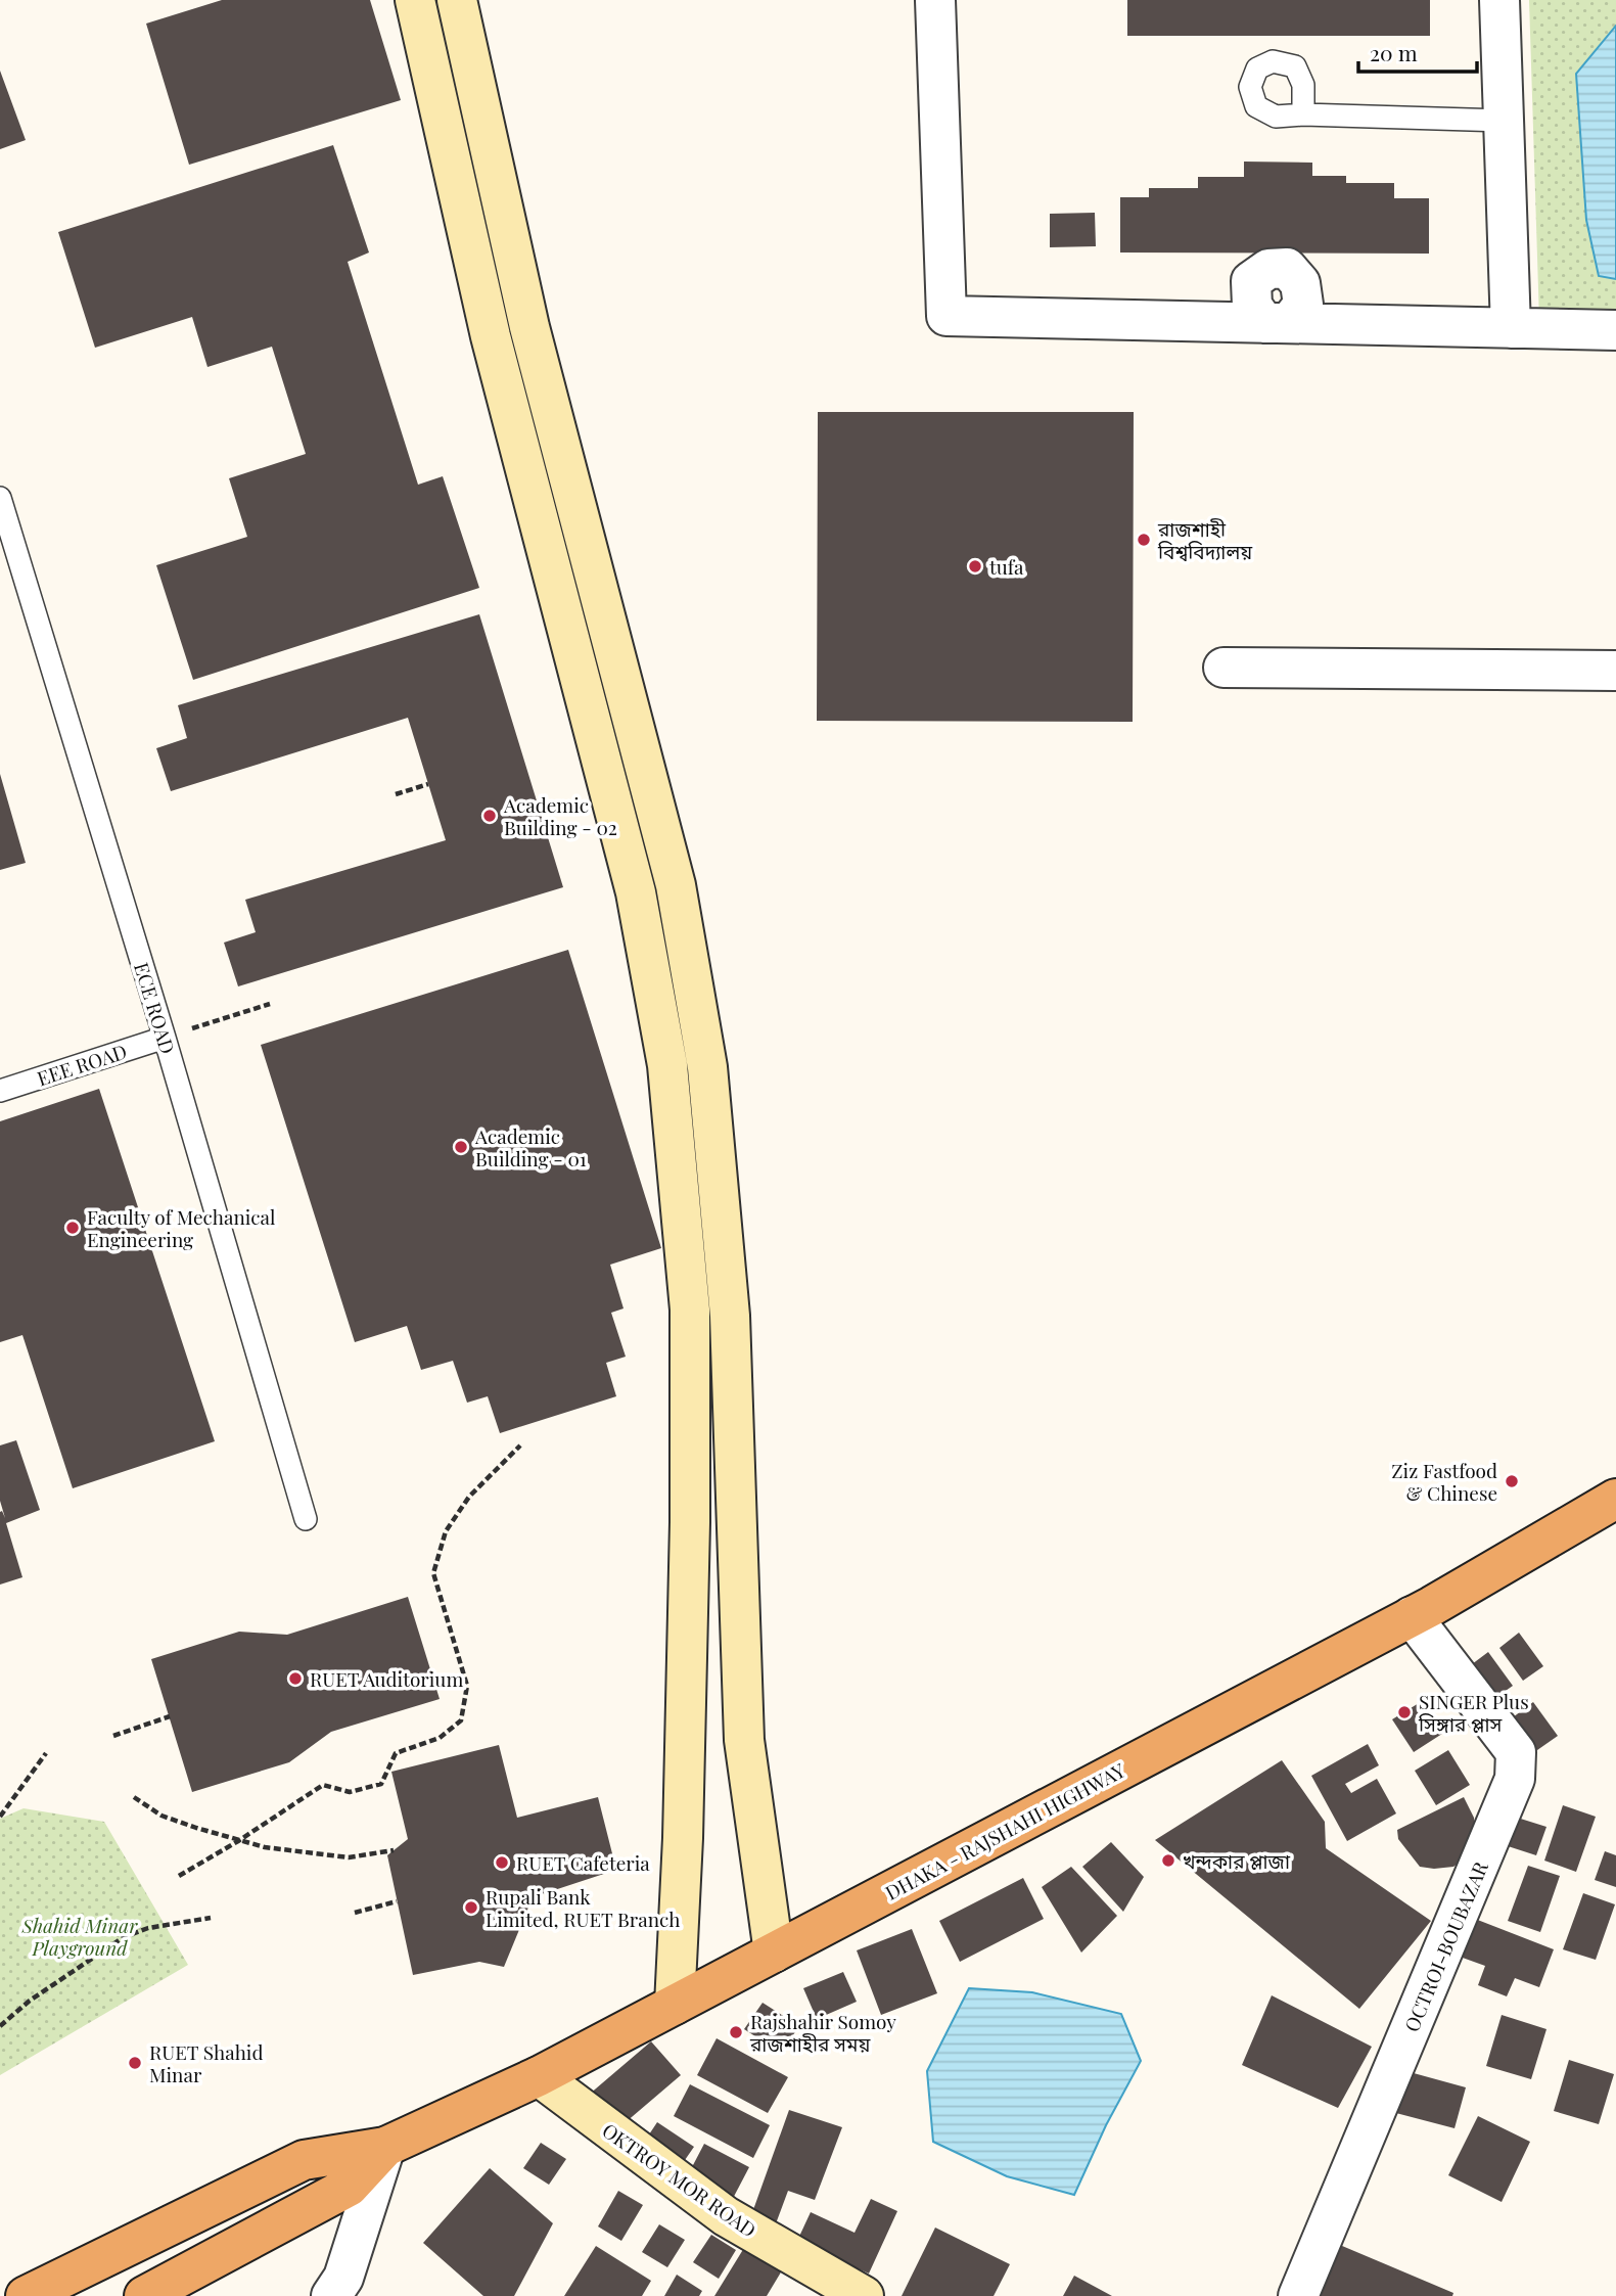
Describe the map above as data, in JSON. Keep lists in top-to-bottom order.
{
  "streets": {
    "highway": ["DHAKA - RAJSHAHI HIGHWAY"],
    "main road": ["OKTROY MOR ROAD"],
    "street": ["OCTROI-BOUBAZAR"],
    "lane": ["ECE ROAD", "EEE ROAD"]
  },
  "crossings": [
    ["ECE ROAD", "EEE ROAD"],
    ["DHAKA - RAJSHAHI HIGHWAY", "OCTROI-BOUBAZAR"],
    ["DHAKA - RAJSHAHI HIGHWAY", "OKTROY MOR ROAD"]
  ],
  "parks": ["Shahid Minar Playground"],
  "places": [
    "রাজশাহী বিশ্ববিদ্যালয়",
    "tufa",
    "Academic Building - 02",
    "Academic Building - 01",
    "Faculty of Mechanical Engineering",
    "Ziz Fastfood & Chinese",
    "RUET Auditorium",
    "SINGER Plus সিঙ্গার প্লাস",
    "খন্দকার প্লাজা",
    "RUET Cafeteria",
    "Rupali Bank Limited, RUET Branch",
    "Rajshahir Somoy রাজশাহীর সময়",
    "RUET Shahid Minar"
  ],
  "scale_bar": "20 m"
}
